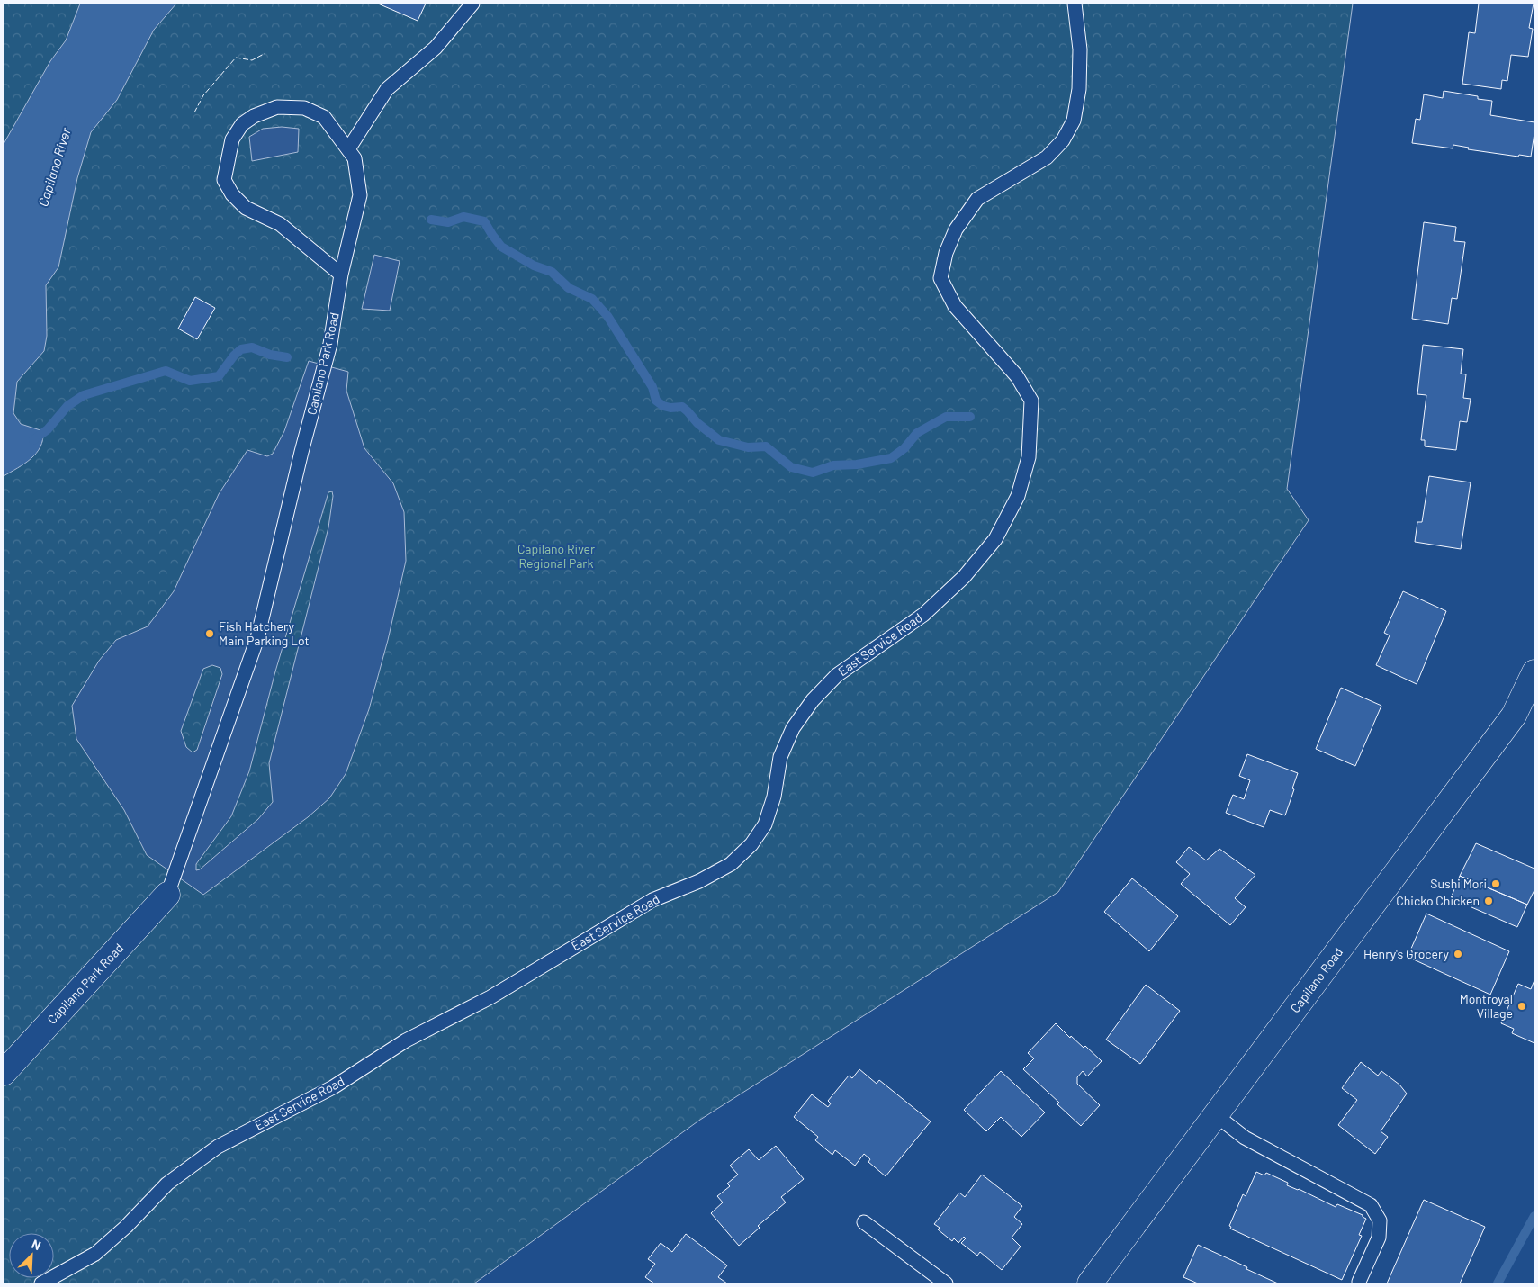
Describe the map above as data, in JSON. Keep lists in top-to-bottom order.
{
  "streets": {
    "main road": ["Capilano Park Road", "Capilano Road"],
    "lane": ["East Service Road"]
  },
  "water": ["Capilano River"],
  "parks": ["Capilano River Regional Park"],
  "places": [
    "Fish Hatchery Main Parking Lot",
    "Sushi Mori",
    "Chicko Chicken",
    "Henry's Grocery",
    "Montroyal Village"
  ],
  "north": "top right"
}
